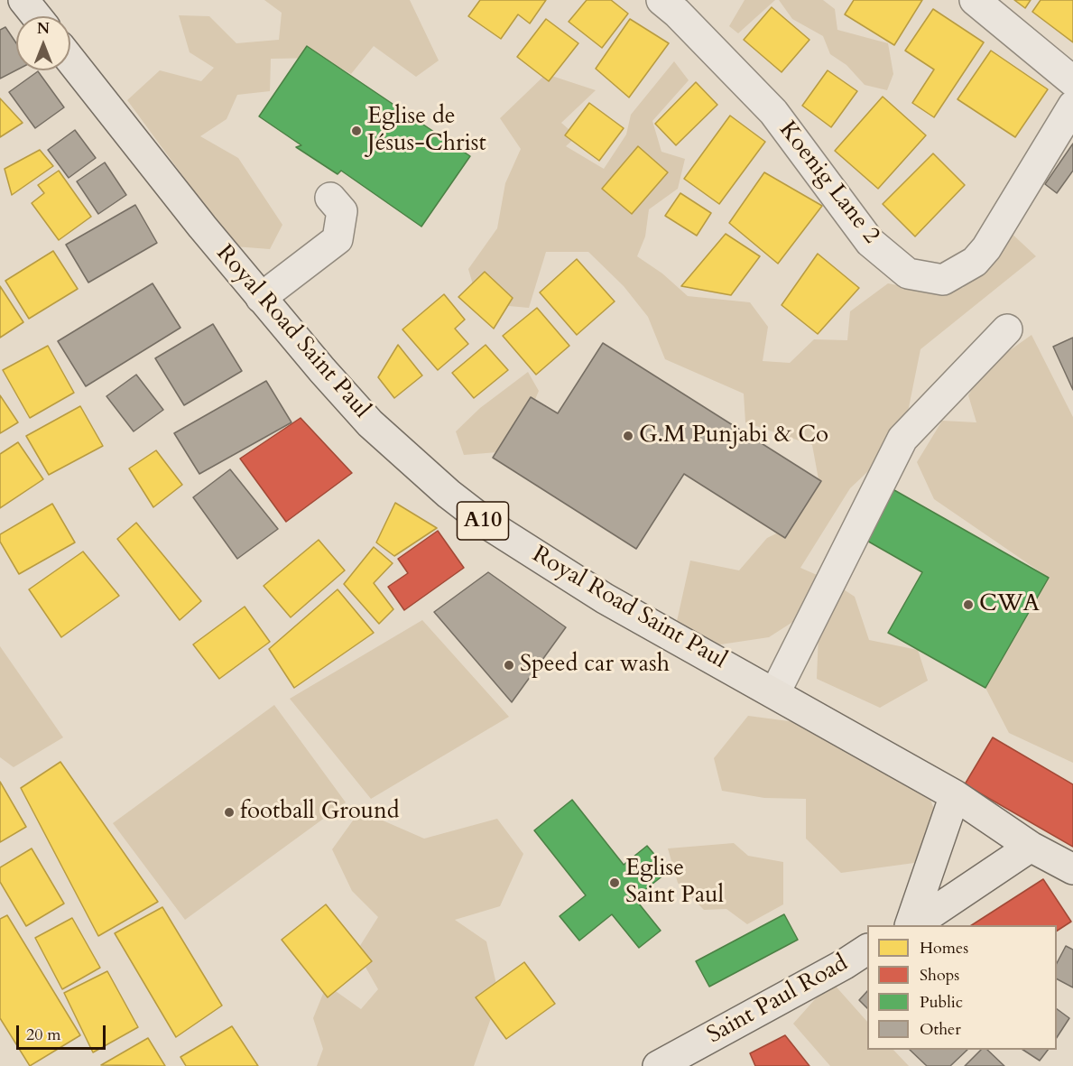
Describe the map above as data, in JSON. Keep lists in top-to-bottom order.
{
  "streets": {
    "main road": ["Royal Road Saint Paul", "A10", "Saint Paul Road"],
    "street": ["Koenig Lane 2"]
  },
  "places": [
    "Eglise de Jésus-Christ",
    "G.M Punjabi & Co",
    "CWA",
    "Speed car wash",
    "football Ground",
    "Eglise Saint Paul"
  ],
  "legend": [
    "Homes",
    "Shops",
    "Public",
    "Other"
  ],
  "scale_bar": "20 m",
  "north": "top"
}
